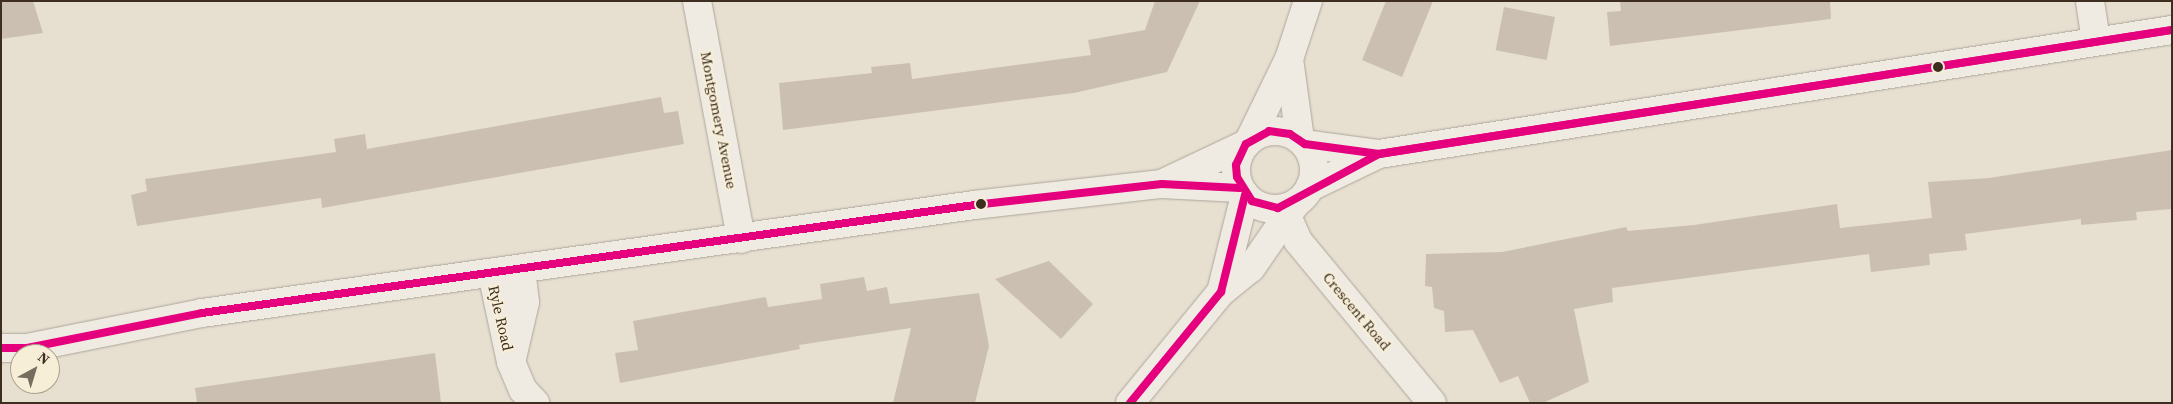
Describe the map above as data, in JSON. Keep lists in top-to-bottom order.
{
  "streets": {
    "street": ["Montgomery Avenue", "Crescent Road", "Ryle Road"]
  },
  "north": "top right"
}
